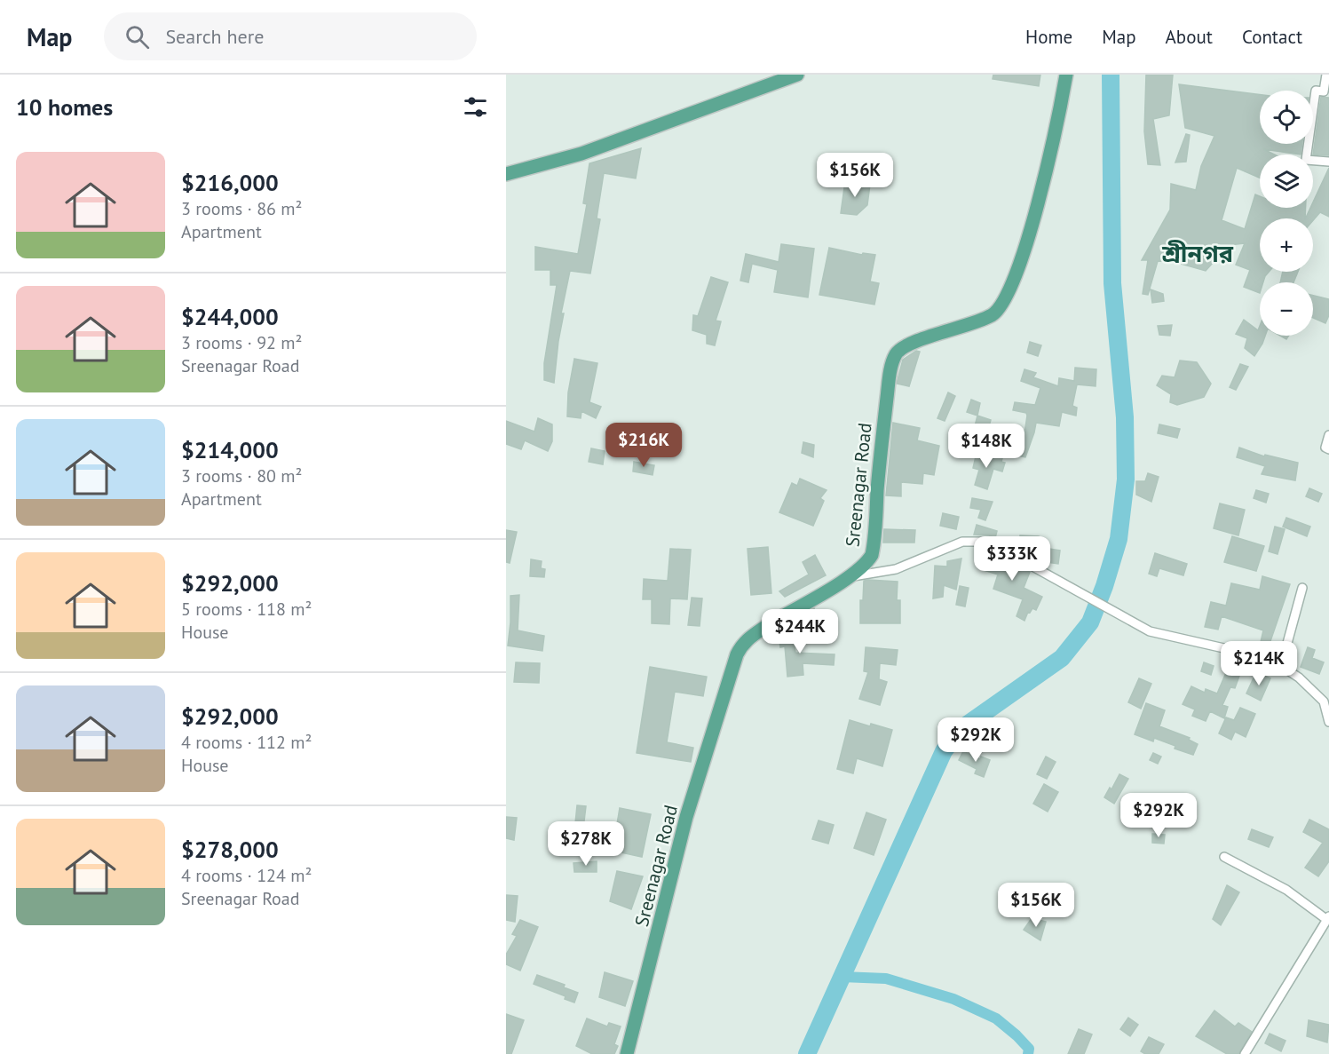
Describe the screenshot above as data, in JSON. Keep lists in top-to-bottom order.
{
  "streets": {
    "main road": ["Sreenagar Road"]
  },
  "districts": ["শ্রীনগর"],
  "page": {
    "header": "Map",
    "search": "Search here",
    "nav": [
      "Home",
      "Map",
      "About",
      "Contact"
    ],
    "heading": "10 homes",
    "map_buttons": ["+", "−"],
    "list": [
      {
        "name": "$216,000",
        "note": "3 rooms · 86 m² · Apartment"
      },
      {
        "name": "$244,000",
        "note": "3 rooms · 92 m² · Sreenagar Road"
      },
      {
        "name": "$214,000",
        "note": "3 rooms · 80 m² · Apartment"
      },
      {
        "name": "$292,000",
        "note": "5 rooms · 118 m² · House"
      },
      {
        "name": "$292,000",
        "note": "4 rooms · 112 m² · House"
      },
      {
        "name": "$278,000",
        "note": "4 rooms · 124 m² · Sreenagar Road"
      }
    ],
    "price": [
      "$156K",
      "$216K",
      "$148K",
      "$333K",
      "$244K",
      "$214K",
      "$292K",
      "$292K",
      "$278K",
      "$156K"
    ]
  }
}
